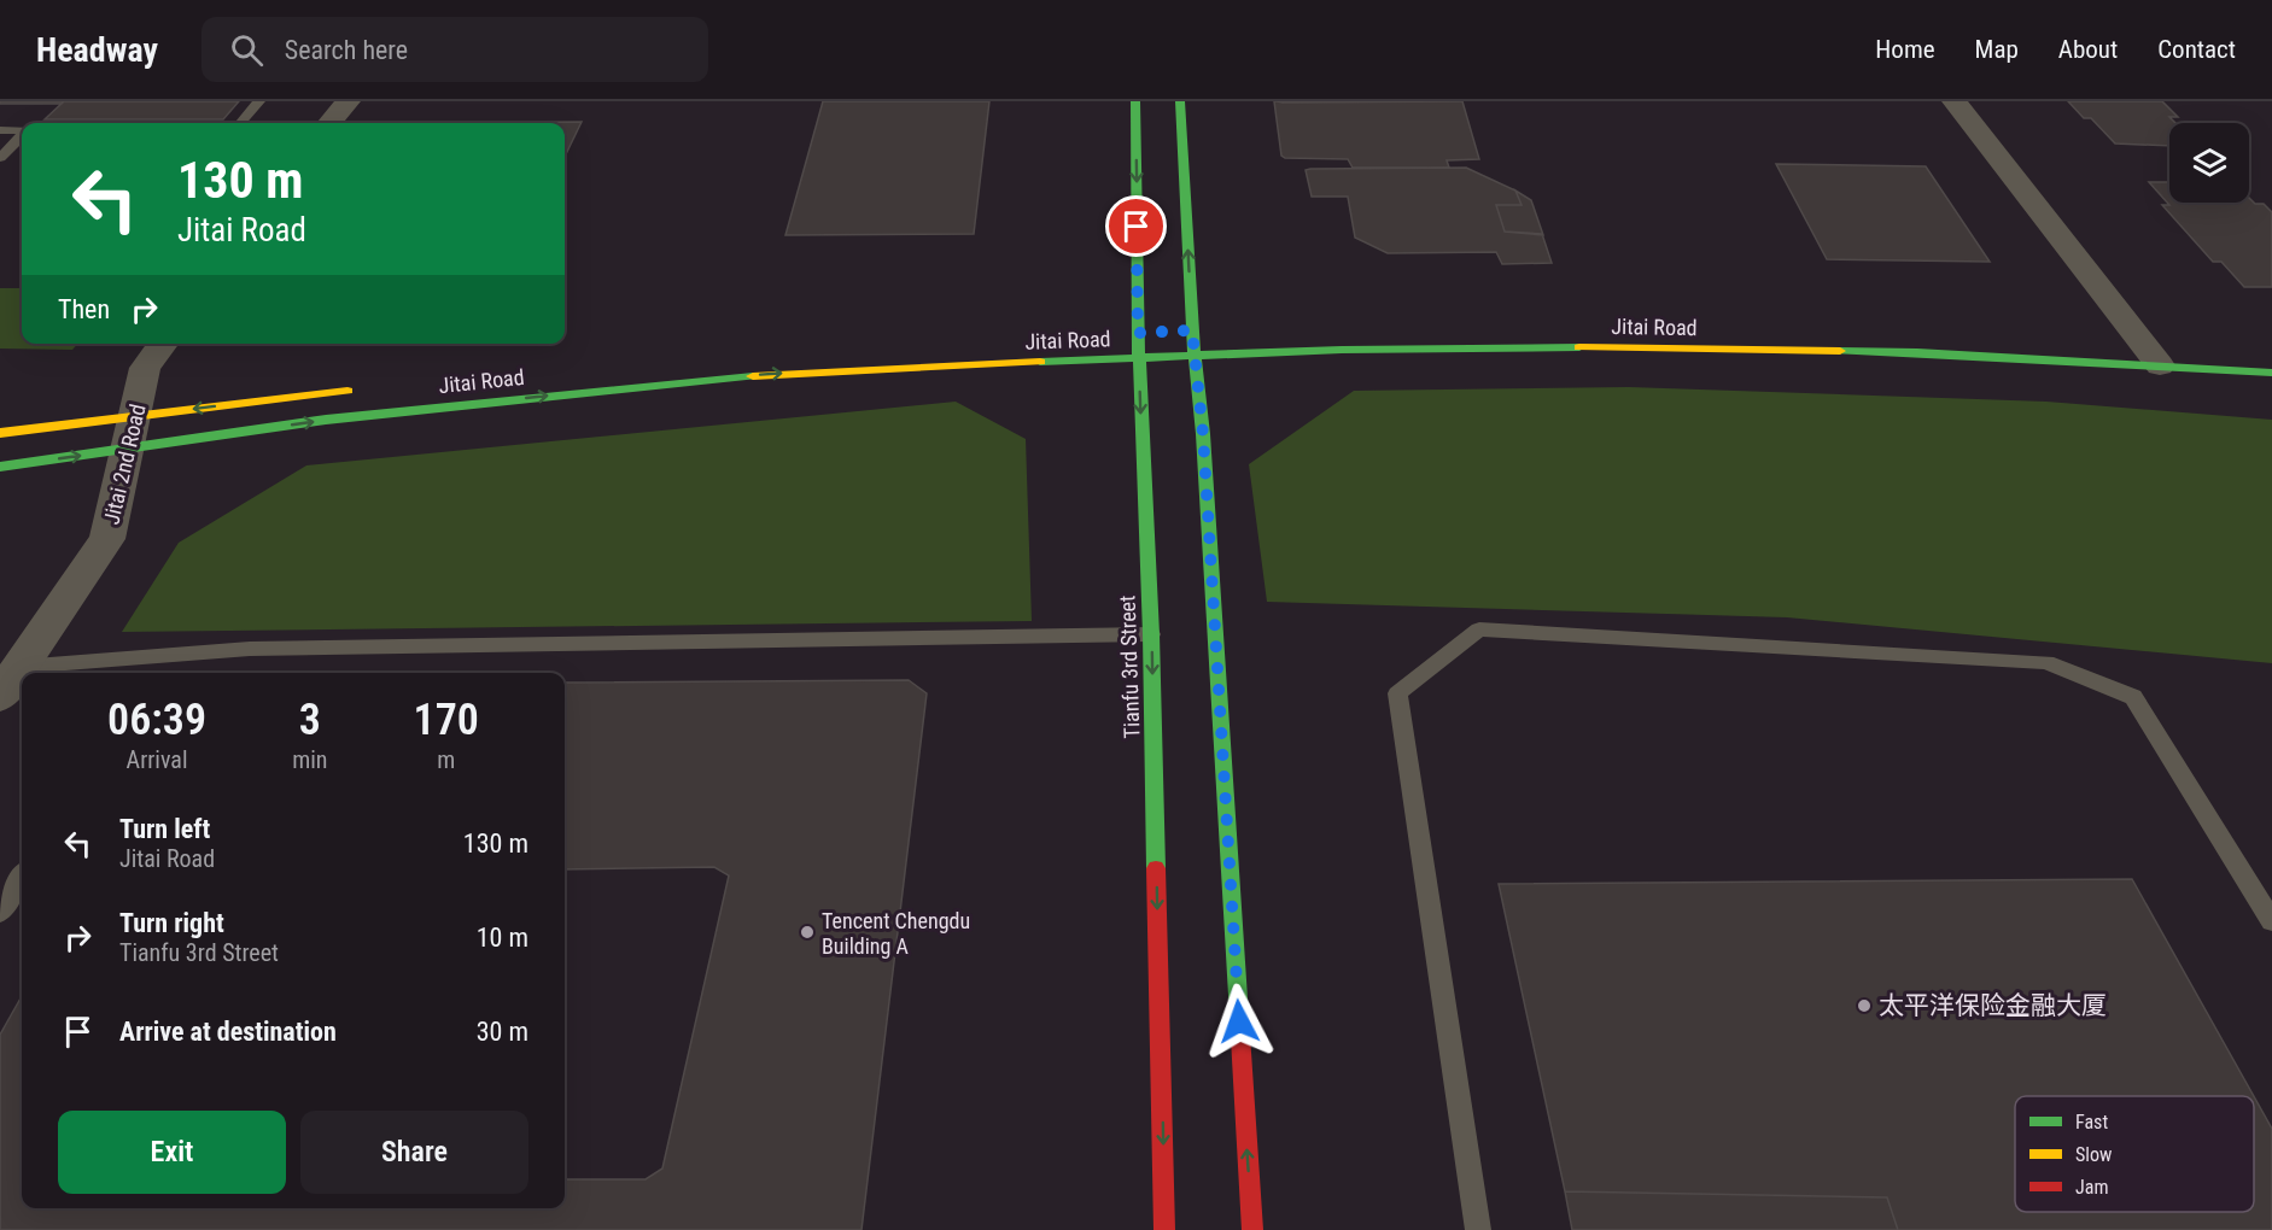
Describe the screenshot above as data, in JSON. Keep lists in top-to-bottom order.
{
  "streets": {
    "street": ["Jitai Road", "Jitai 2nd Road", "Tianfu 3rd Street"]
  },
  "crossings": [
    ["Jitai Road", "Jitai 2nd Road"],
    ["Jitai Road", "Tianfu 3rd Street"]
  ],
  "places": ["Tencent Chengdu Building A", "太平洋保险金融大厦"],
  "legend": ["Fast", "Slow", "Jam"],
  "page": {
    "header": "Headway",
    "search": "Search here",
    "nav": [
      "Home",
      "Map",
      "About",
      "Contact"
    ],
    "turn": ["130 m", "Jitai Road"],
    "then": "Then",
    "eta": [
      "06:39",
      "Arrival",
      "3",
      "min",
      "170",
      "m"
    ],
    "list": [
      {
        "name": "Turn left",
        "note": "Jitai Road",
        "value": "130 m"
      },
      {
        "name": "Turn right",
        "note": "Tianfu 3rd Street",
        "value": "10 m"
      },
      {
        "name": "Arrive at destination",
        "value": "30 m"
      }
    ],
    "buttons": ["Exit", "Share"]
  }
}
